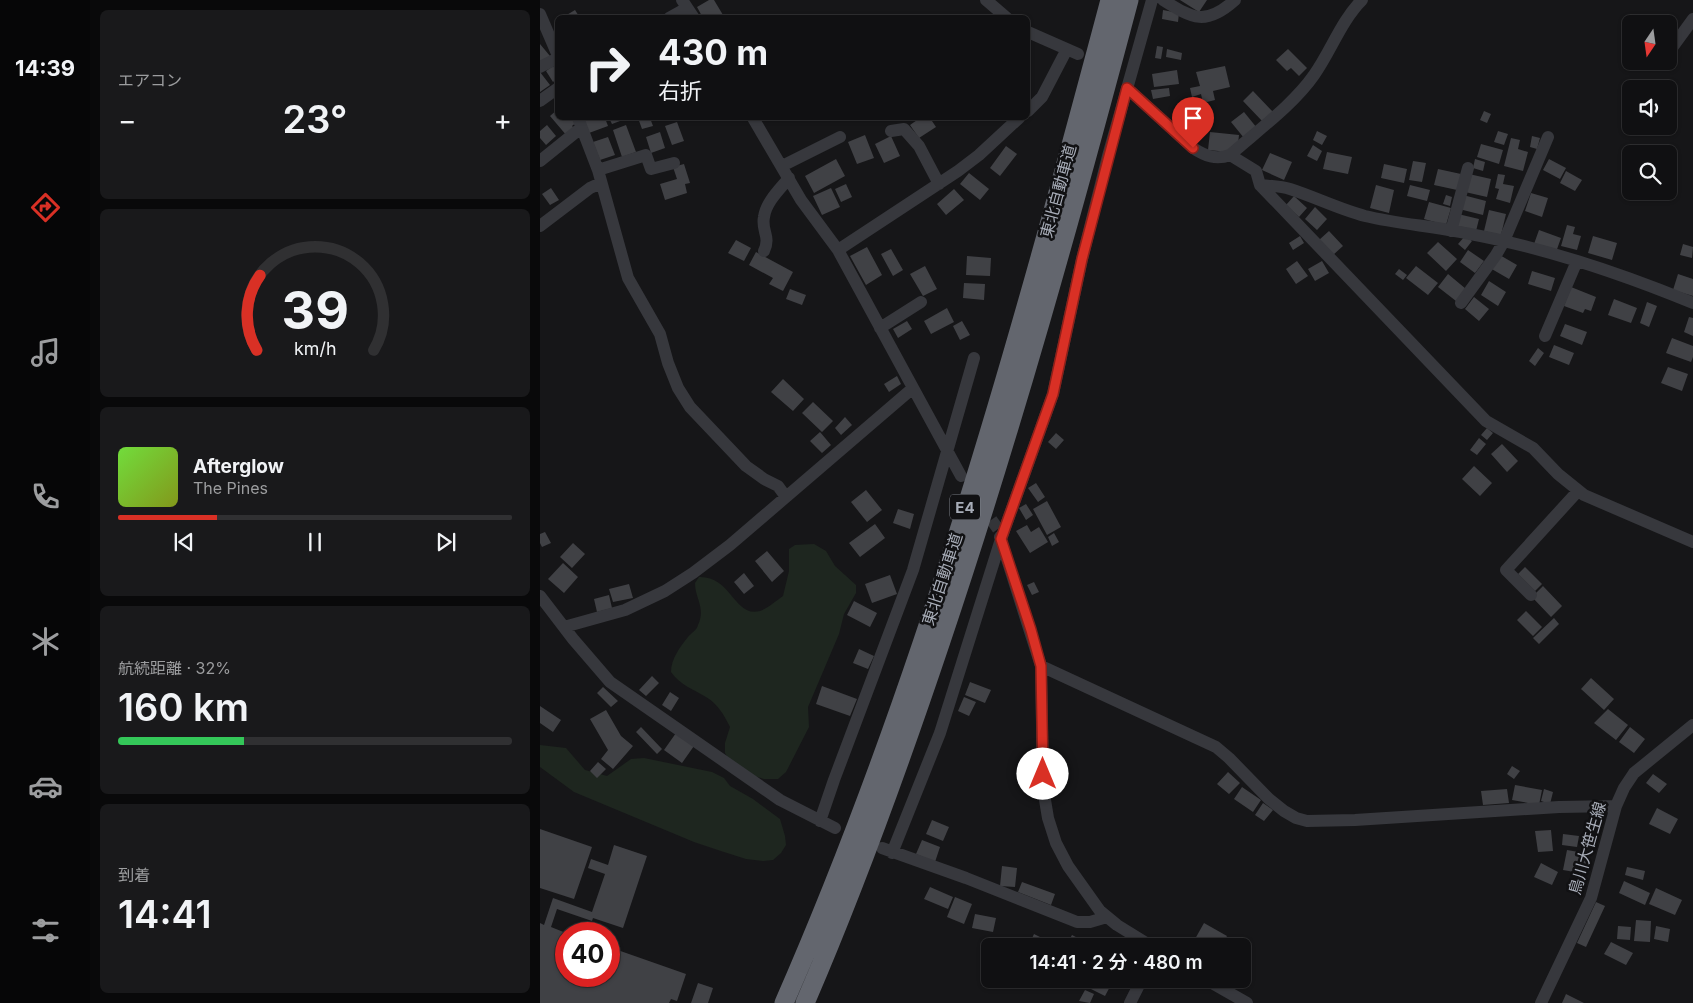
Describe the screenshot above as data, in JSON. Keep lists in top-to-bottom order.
{
  "streets": {
    "highway": ["東北自動車道", "E4"],
    "street": ["鳥川大笹生線"]
  },
  "north": "bottom",
  "page": {
    "tabs": "14:39",
    "tile": [
      "エアコン",
      ["航続距離 · 32%", "160 km"],
      ["到着", "14:41"]
    ],
    "turn": ["430 m", "右折"],
    "heat": ["−", "23°", "+"],
    "song": ["Afterglow", "The Pines"],
    "limit": "40",
    "trip": "14:41 · 2 分 · 480 m",
    "gauge": ["39", "km/h"]
  }
}
